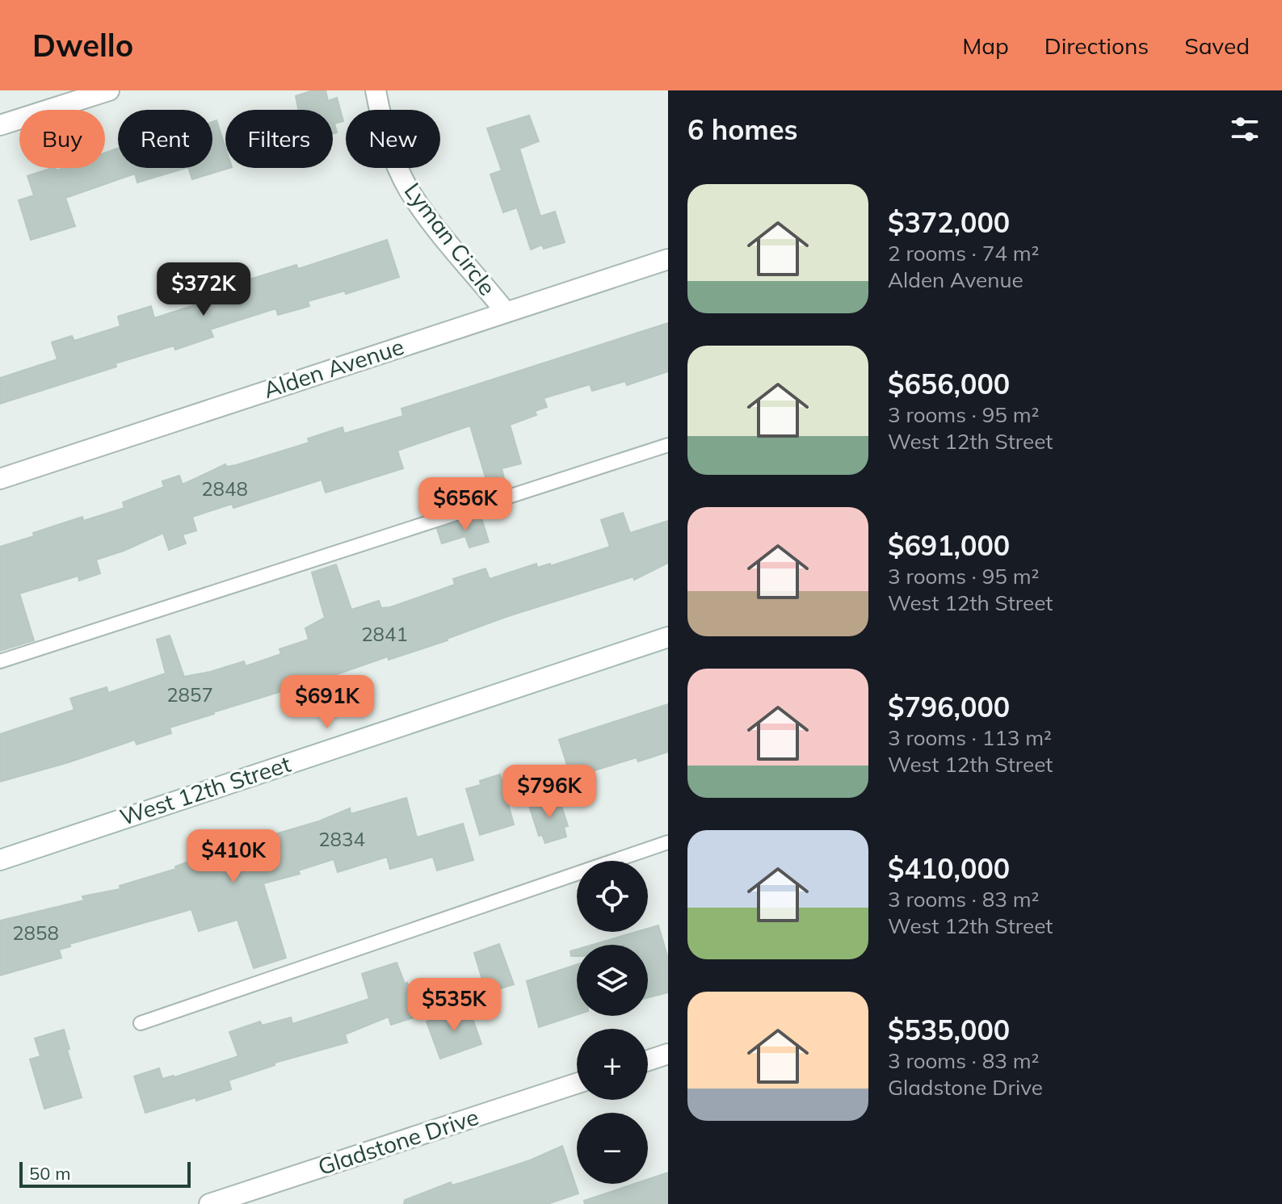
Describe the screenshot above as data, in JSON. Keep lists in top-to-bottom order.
{
  "streets": {
    "street": [
      "Lyman Circle",
      "Alden Avenue",
      "West 12th Street",
      "Gladstone Drive"
    ]
  },
  "crossings": [
    ["Lyman Circle", "Alden Avenue"]
  ],
  "house_numbers": [
    "2848",
    "2841",
    "2857",
    "2834",
    "2858"
  ],
  "scale_bar": "50 m",
  "page": {
    "header": "Dwello",
    "nav": ["Map", "Directions", "Saved"],
    "heading": "6 homes",
    "chip": [
      "Buy",
      "Rent",
      "Filters",
      "New"
    ],
    "list": [
      {
        "name": "$372,000",
        "note": "2 rooms · 74 m² · Alden Avenue"
      },
      {
        "name": "$656,000",
        "note": "3 rooms · 95 m² · West 12th Street"
      },
      {
        "name": "$691,000",
        "note": "3 rooms · 95 m² · West 12th Street"
      },
      {
        "name": "$796,000",
        "note": "3 rooms · 113 m² · West 12th Street"
      },
      {
        "name": "$410,000",
        "note": "3 rooms · 83 m² · West 12th Street"
      },
      {
        "name": "$535,000",
        "note": "3 rooms · 83 m² · Gladstone Drive"
      }
    ],
    "price": [
      "$372K",
      "$656K",
      "$691K",
      "$796K",
      "$410K",
      "$535K"
    ],
    "map_buttons": ["+", "−"],
    "scale": "50 m"
  }
}
